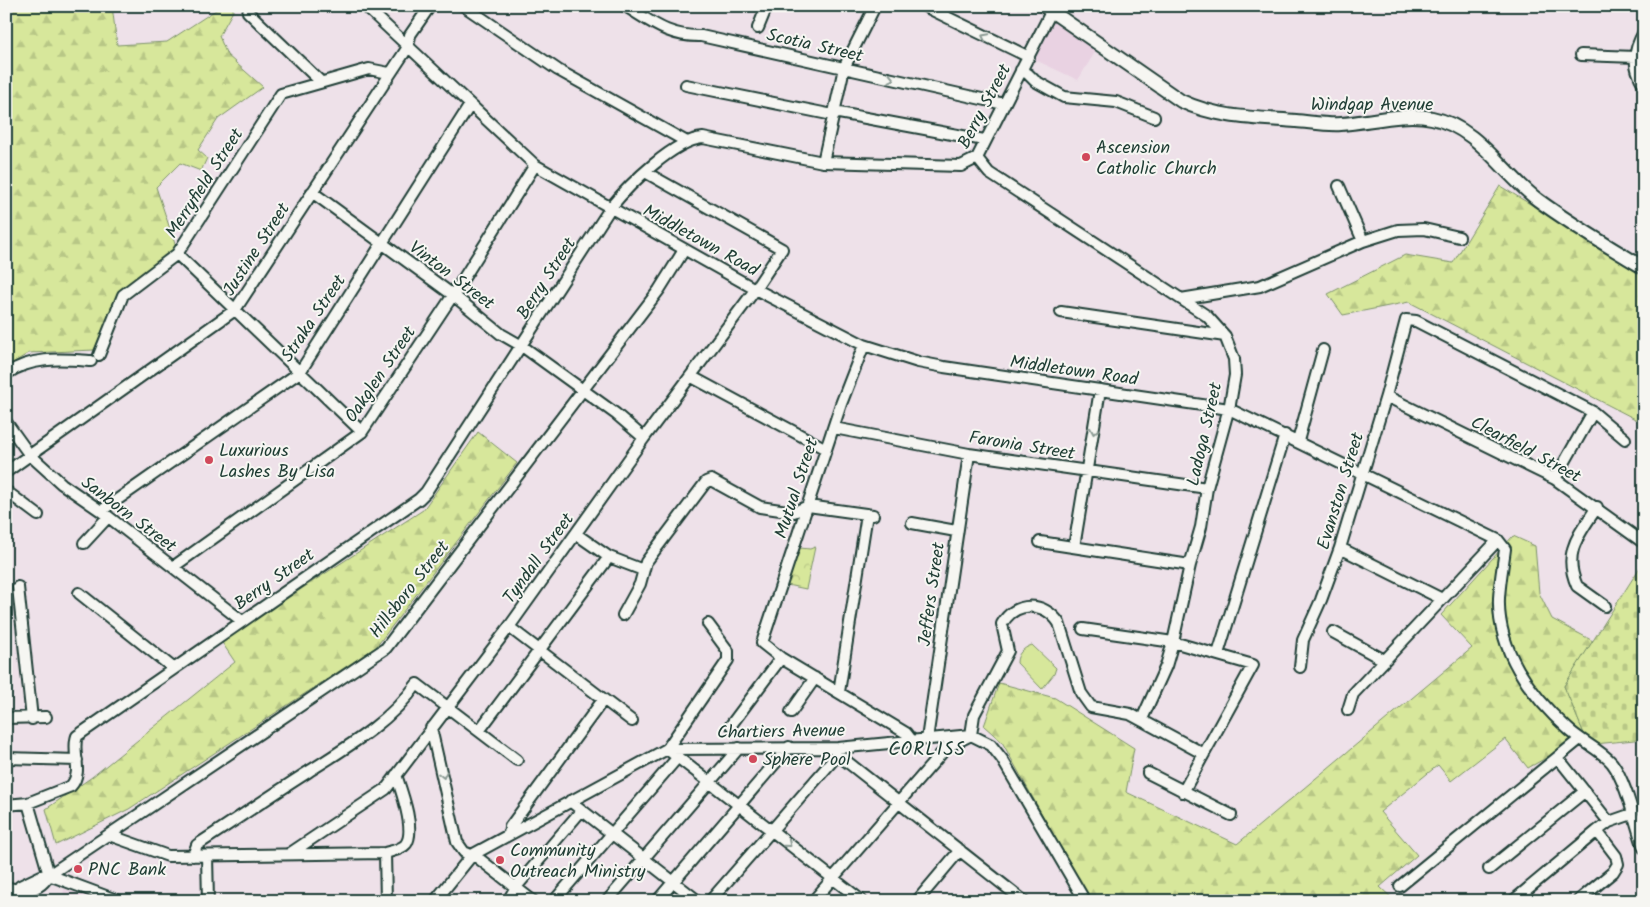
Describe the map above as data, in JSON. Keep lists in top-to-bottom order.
{
  "streets": {
    "main road": ["Windgap Avenue"],
    "street": [
      "Scotia Street",
      "Berry Street",
      "Merryfield Street",
      "Middletown Road",
      "Justine Street",
      "Vinton Street",
      "Straka Street",
      "Oakglen Street",
      "Ladoga Street",
      "Faronia Street",
      "Clearfield Street",
      "Mutual Street",
      "Evanston Street",
      "Sanborn Street",
      "Tyndall Street",
      "Hillsboro Street",
      "Jeffers Street",
      "Chartiers Avenue"
    ]
  },
  "crossings": [
    ["Scotia Street", "Berry Street"],
    ["Windgap Avenue", "Berry Street"],
    ["Berry Street", "Middletown Road"],
    ["Berry Street", "Vinton Street"],
    ["Berry Street", "Ladoga Street"],
    ["Berry Street", "Sanborn Street"],
    ["Berry Street", "Tyndall Street"],
    ["Middletown Road", "Justine Street"],
    ["Middletown Road", "Straka Street"],
    ["Middletown Road", "Oakglen Street"],
    ["Middletown Road", "Ladoga Street"],
    ["Middletown Road", "Mutual Street"],
    ["Middletown Road", "Evanston Street"],
    ["Middletown Road", "Tyndall Street"],
    ["Middletown Road", "Hillsboro Street"],
    ["Justine Street", "Vinton Street"],
    ["Justine Street", "Sanborn Street"],
    ["Vinton Street", "Straka Street"],
    ["Vinton Street", "Oakglen Street"],
    ["Vinton Street", "Tyndall Street"],
    ["Vinton Street", "Hillsboro Street"],
    ["Straka Street", "Sanborn Street"],
    ["Oakglen Street", "Sanborn Street"],
    ["Ladoga Street", "Faronia Street"],
    ["Faronia Street", "Mutual Street"],
    ["Faronia Street", "Jeffers Street"],
    ["Clearfield Street", "Evanston Street"],
    ["Jeffers Street", "Chartiers Avenue"]
  ],
  "districts": ["CORLISS"],
  "places": [
    "Ascension Catholic Church",
    "Luxurious Lashes By Lisa",
    "Sphere Pool",
    "Community Outreach Ministry",
    "PNC Bank"
  ]
}
